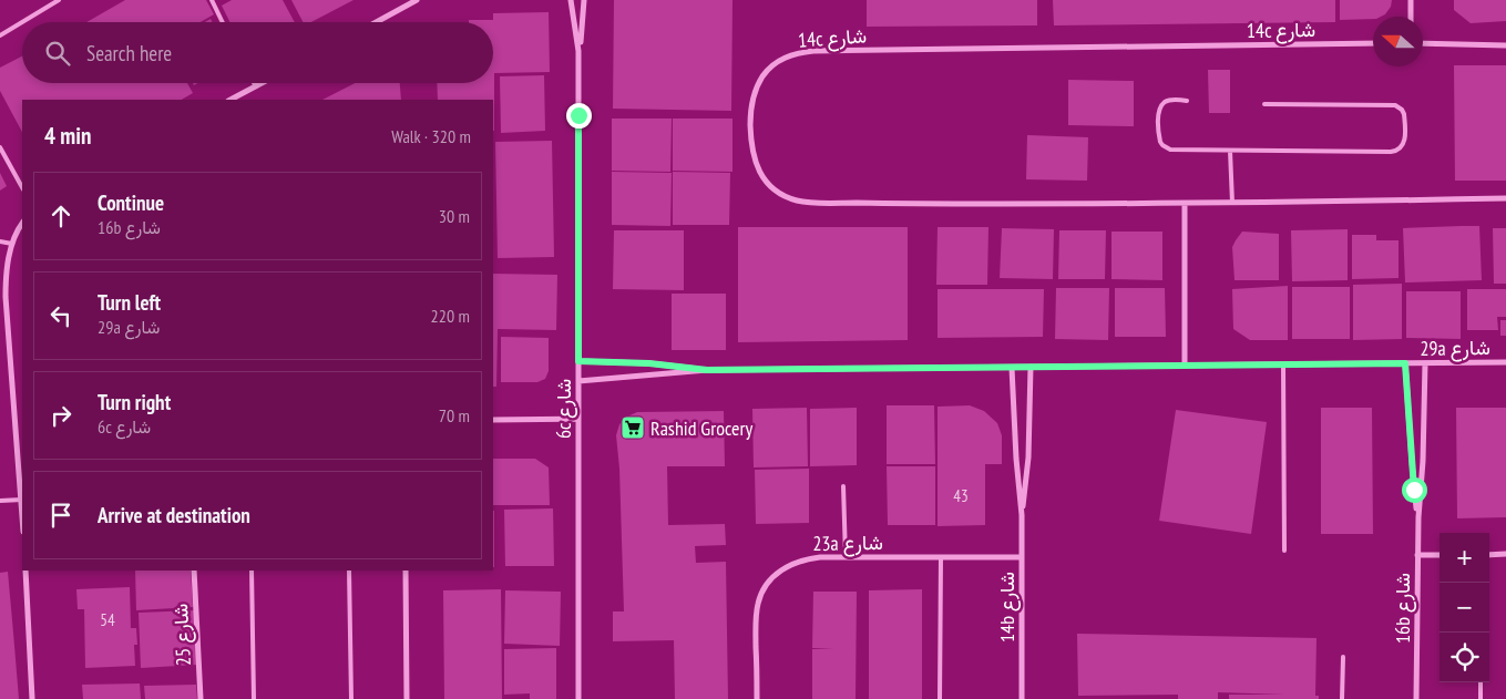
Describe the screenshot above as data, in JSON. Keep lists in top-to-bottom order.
{
  "streets": {
    "street": [
      "14c شارع",
      "29a شارع",
      "6c شارع",
      "23a شارع",
      "14b شارع",
      "16b شارع",
      "شارع 25"
    ]
  },
  "crossings": [
    ["29a شارع", "6c شارع"],
    ["29a شارع", "14b شارع"],
    ["29a شارع", "16b شارع"],
    ["23a شارع", "14b شارع"]
  ],
  "places": {
    "supermarket": ["Rashid Grocery"]
  },
  "house_numbers": ["43", "54"],
  "north": "left",
  "page": {
    "search": "Search here",
    "heading": ["4 min", "Walk · 320 m"],
    "list": [
      ["Continue", "16b شارع", "30 m"],
      ["Turn left", "29a شارع", "220 m"],
      ["Turn right", "6c شارع", "70 m"],
      "Arrive at destination"
    ],
    "map_buttons": ["+", "−"]
  }
}
